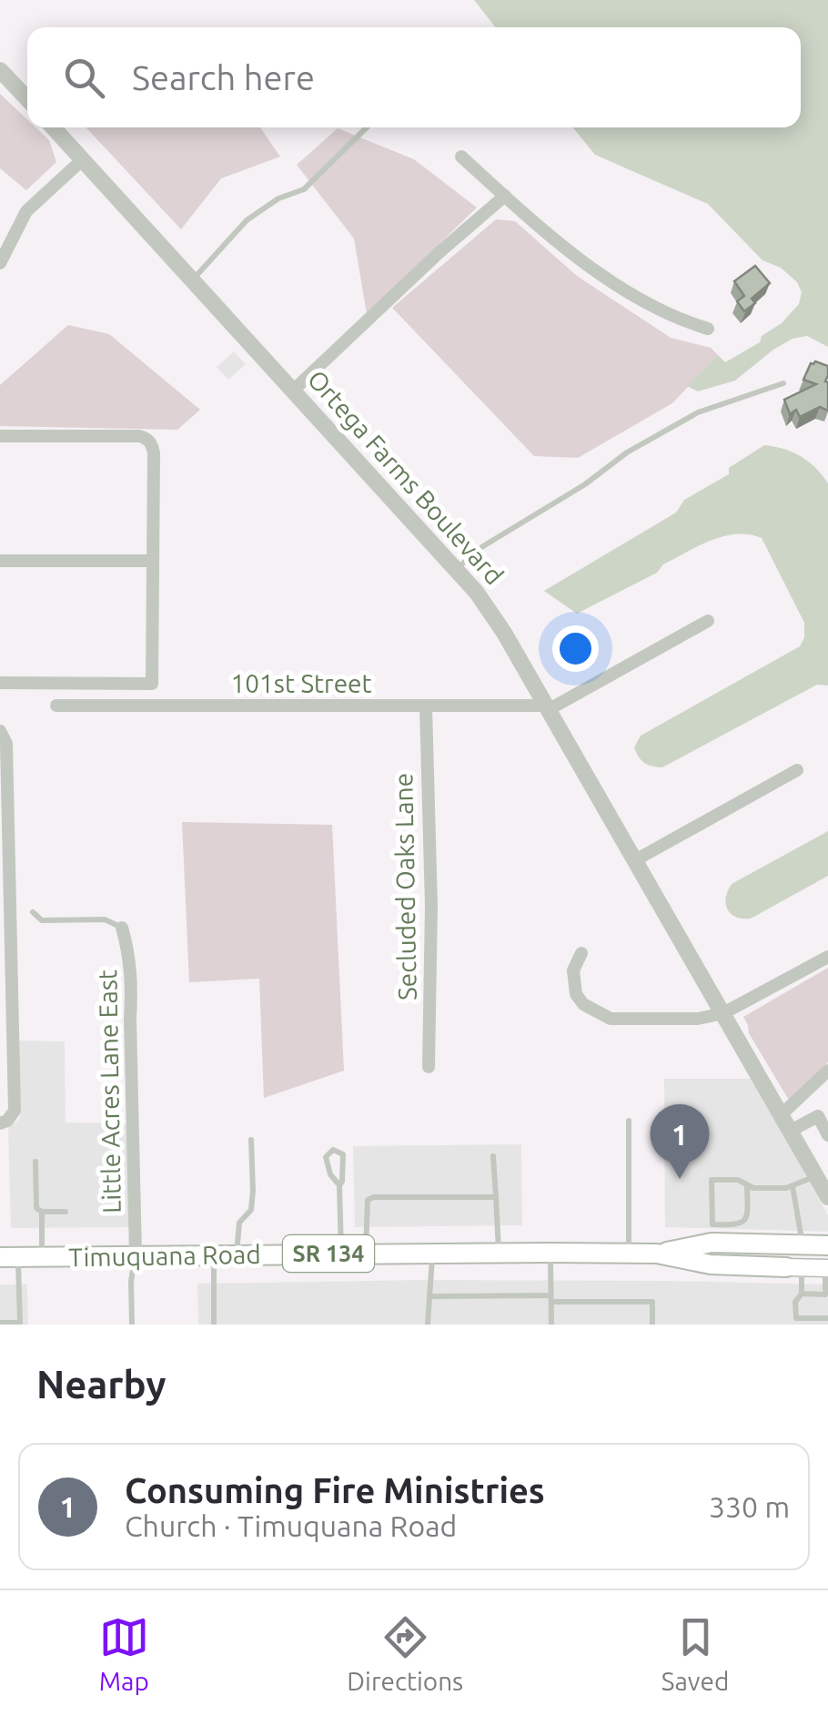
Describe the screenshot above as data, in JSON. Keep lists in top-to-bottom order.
{
  "streets": {
    "main road": ["SR 134", "Timuquana Road"],
    "street": [
      "Ortega Farms Boulevard",
      "101st Street",
      "Secluded Oaks Lane",
      "Little Acres Lane East"
    ]
  },
  "crossings": [
    ["Ortega Farms Boulevard", "101st Street"],
    ["101st Street", "Secluded Oaks Lane"],
    ["Little Acres Lane East", "Timuquana Road"]
  ],
  "page": {
    "search": "Search here",
    "pins": "1",
    "heading": "Nearby",
    "list": [
      {
        "mark": "1",
        "name": "Consuming Fire Ministries",
        "note": "Church · Timuquana Road",
        "value": "330 m"
      }
    ],
    "nav": ["Map", "Directions", "Saved"]
  }
}
